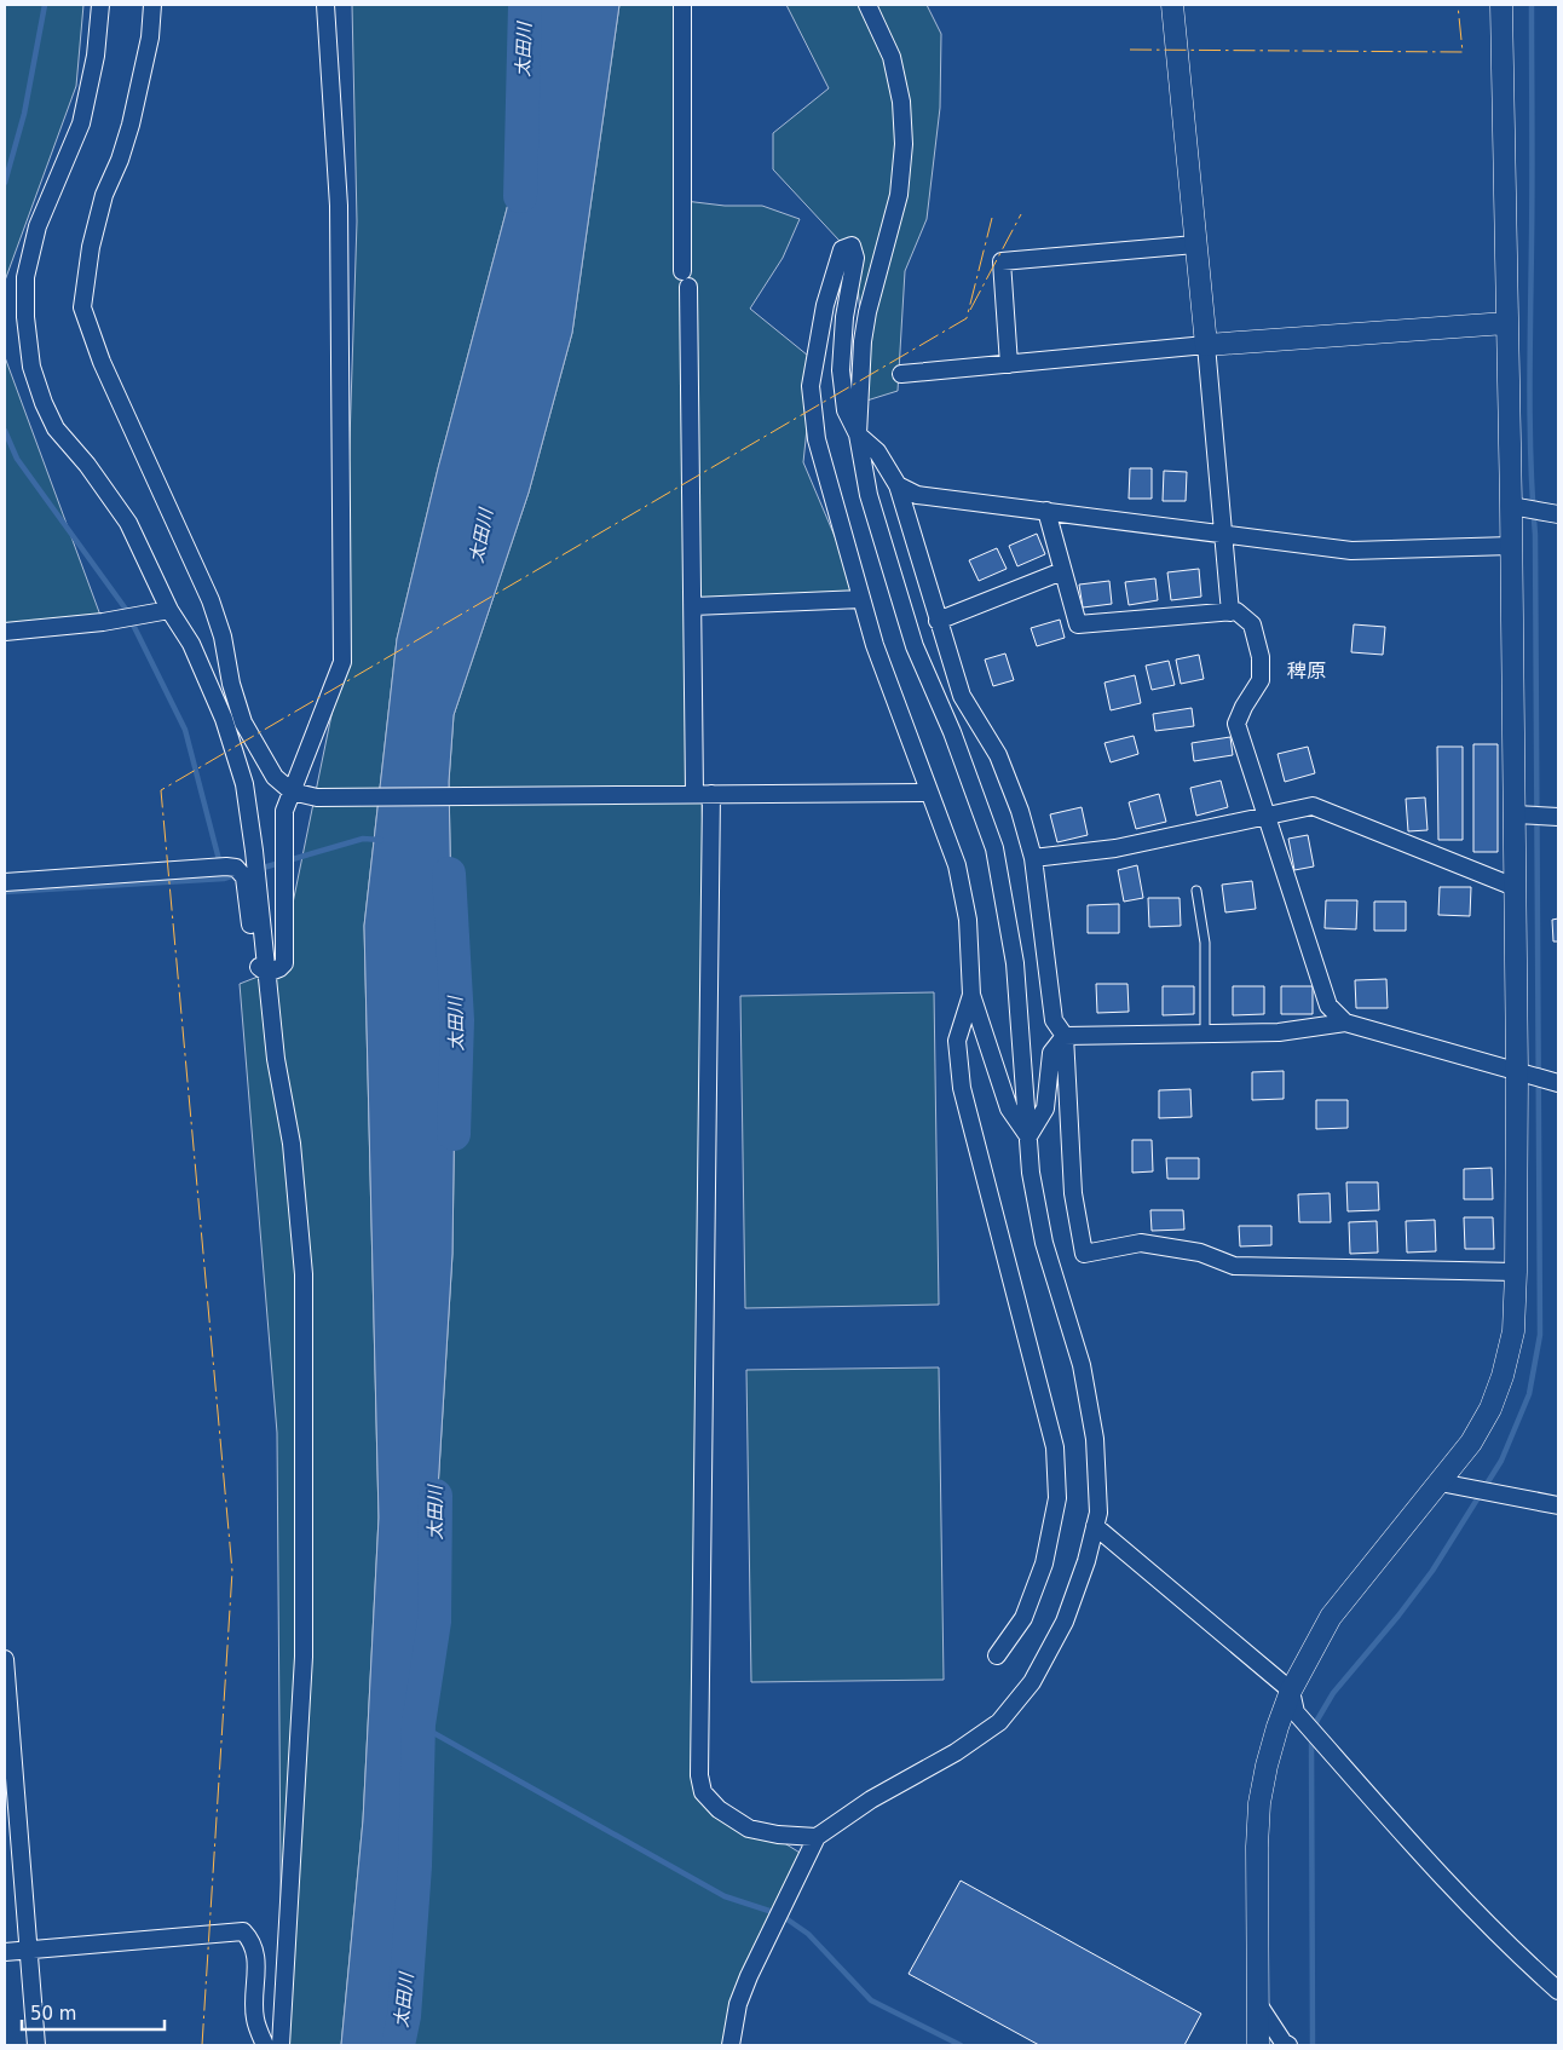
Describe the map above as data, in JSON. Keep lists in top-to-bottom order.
{
  "districts": ["稗原"],
  "water": ["太田川"],
  "scale_bar": "50 m"
}
